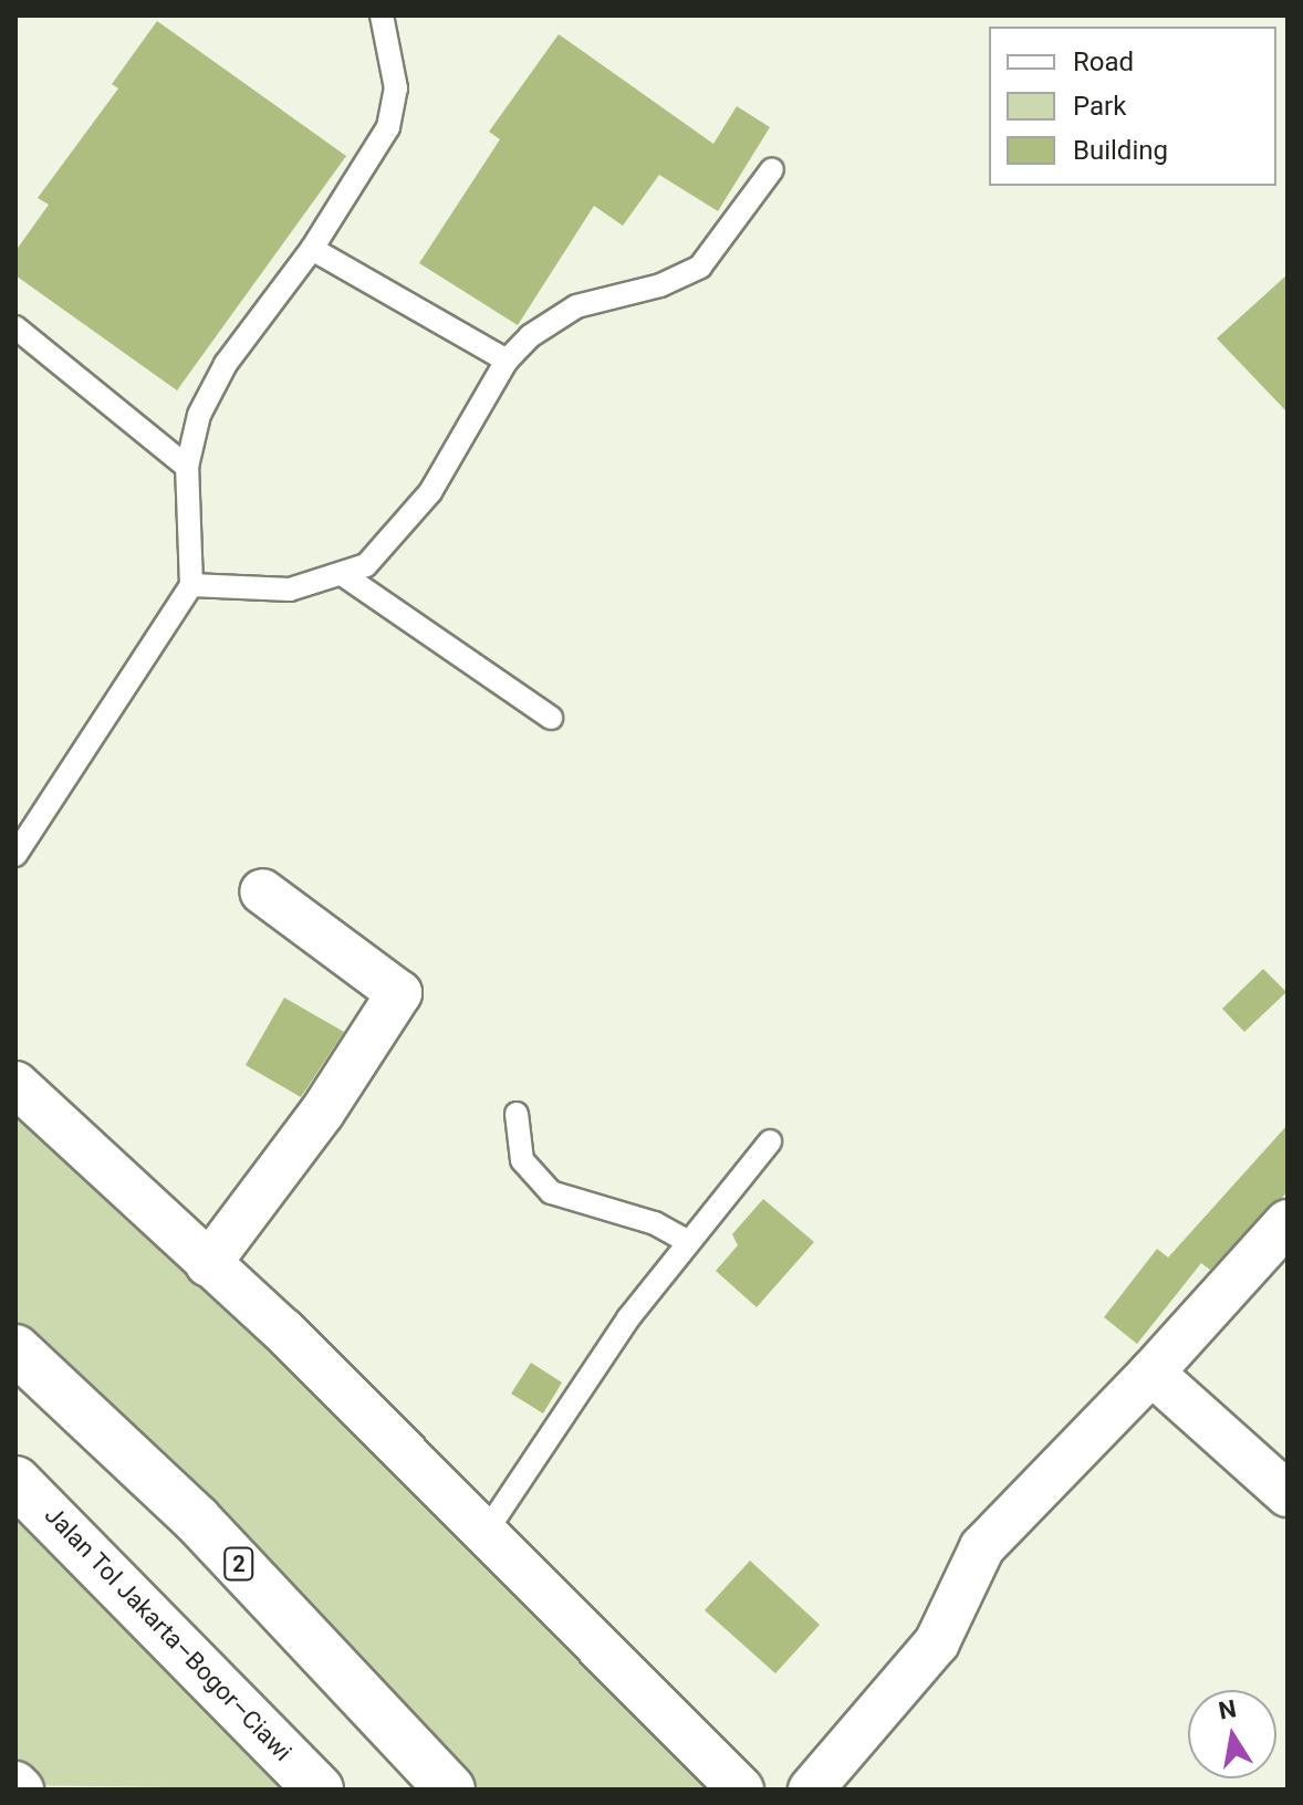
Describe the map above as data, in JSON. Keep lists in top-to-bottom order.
{
  "streets": {
    "highway": ["2", "Jalan Tol Jakarta–Bogor–Ciawi"]
  },
  "legend": ["Road", "Park", "Building"],
  "north": "top"
}
